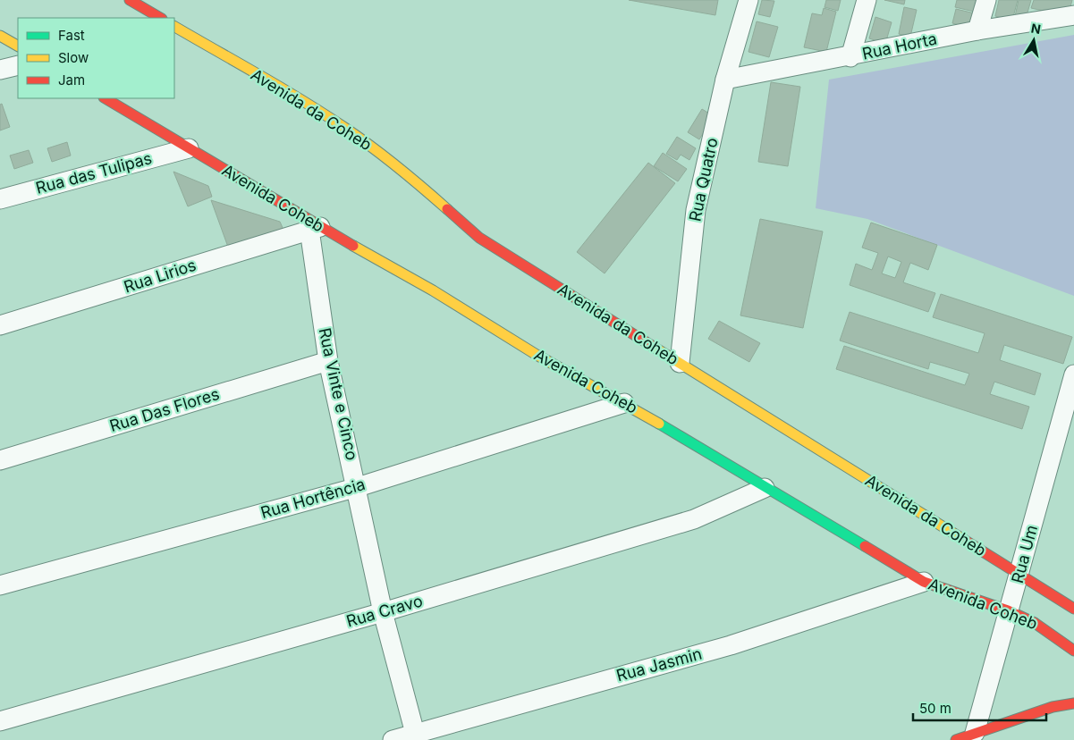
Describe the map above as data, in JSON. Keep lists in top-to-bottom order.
{
  "streets": {
    "main road": ["Avenida da Coheb", "Avenida Coheb"],
    "street": [
      "Rua Horta",
      "Rua das Tulipas",
      "Rua Quatro",
      "Rua Lirios",
      "Rua Vinte e Cinco",
      "Rua Das Flores",
      "Rua Hortência",
      "Rua Um",
      "Rua Cravo",
      "Rua Jasmin"
    ]
  },
  "crossings": [
    ["Rua Horta", "Rua Quatro"],
    ["Avenida da Coheb", "Rua Quatro"],
    ["Avenida da Coheb", "Rua Um"],
    ["Rua das Tulipas", "Avenida Coheb"],
    ["Avenida Coheb", "Rua Lirios"],
    ["Avenida Coheb", "Rua Vinte e Cinco"],
    ["Avenida Coheb", "Rua Hortência"],
    ["Avenida Coheb", "Rua Um"],
    ["Avenida Coheb", "Rua Cravo"],
    ["Avenida Coheb", "Rua Jasmin"],
    ["Rua Lirios", "Rua Vinte e Cinco"],
    ["Rua Vinte e Cinco", "Rua Das Flores"],
    ["Rua Vinte e Cinco", "Rua Hortência"],
    ["Rua Vinte e Cinco", "Rua Cravo"],
    ["Rua Vinte e Cinco", "Rua Jasmin"]
  ],
  "legend": ["Fast", "Slow", "Jam"],
  "scale_bar": "50 m",
  "north": "top"
}
